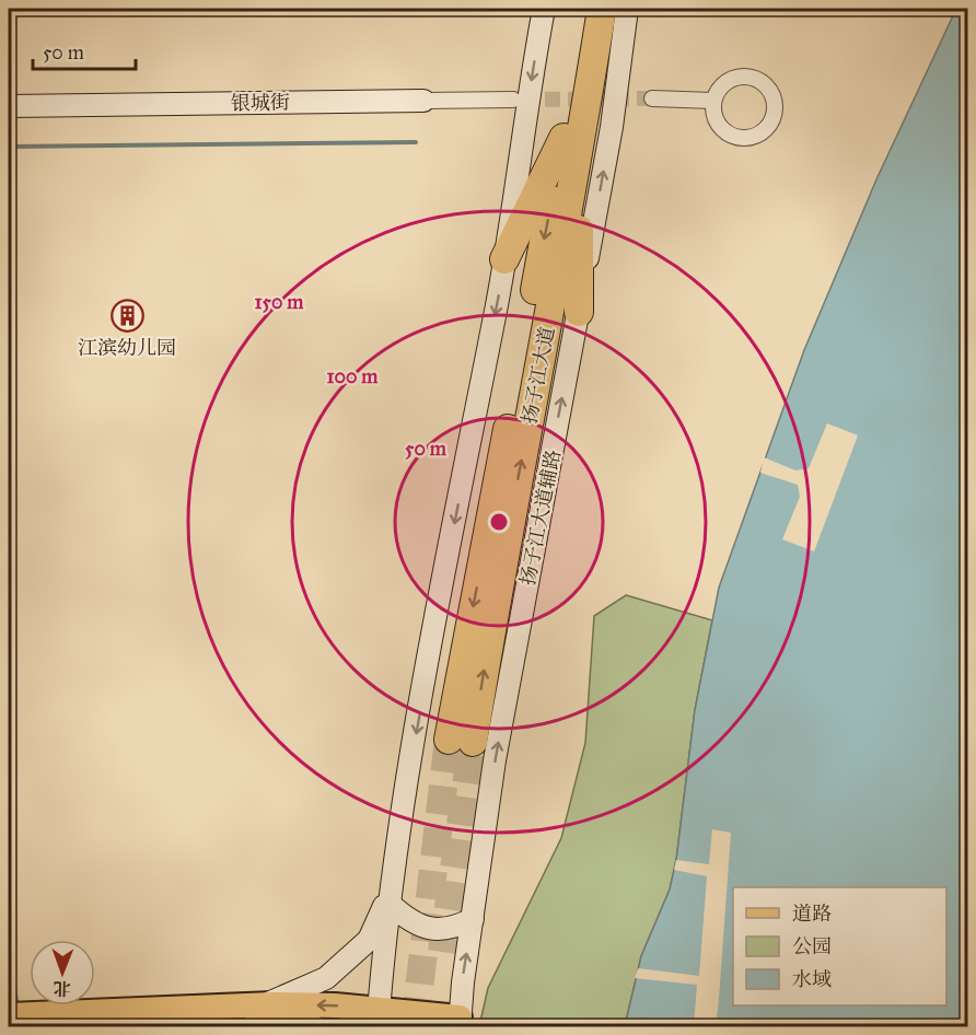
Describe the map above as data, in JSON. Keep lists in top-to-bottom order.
{
  "streets": {
    "highway": ["扬子江大道"],
    "main road": ["银城街", "扬子江大道辅路"]
  },
  "places": {
    "building": ["江滨幼儿园"]
  },
  "legend": ["道路", "公园", "水域"],
  "scale_bar": "50 m",
  "north": "bottom",
  "rings": ["150 m", "100 m", "50 m"]
}
